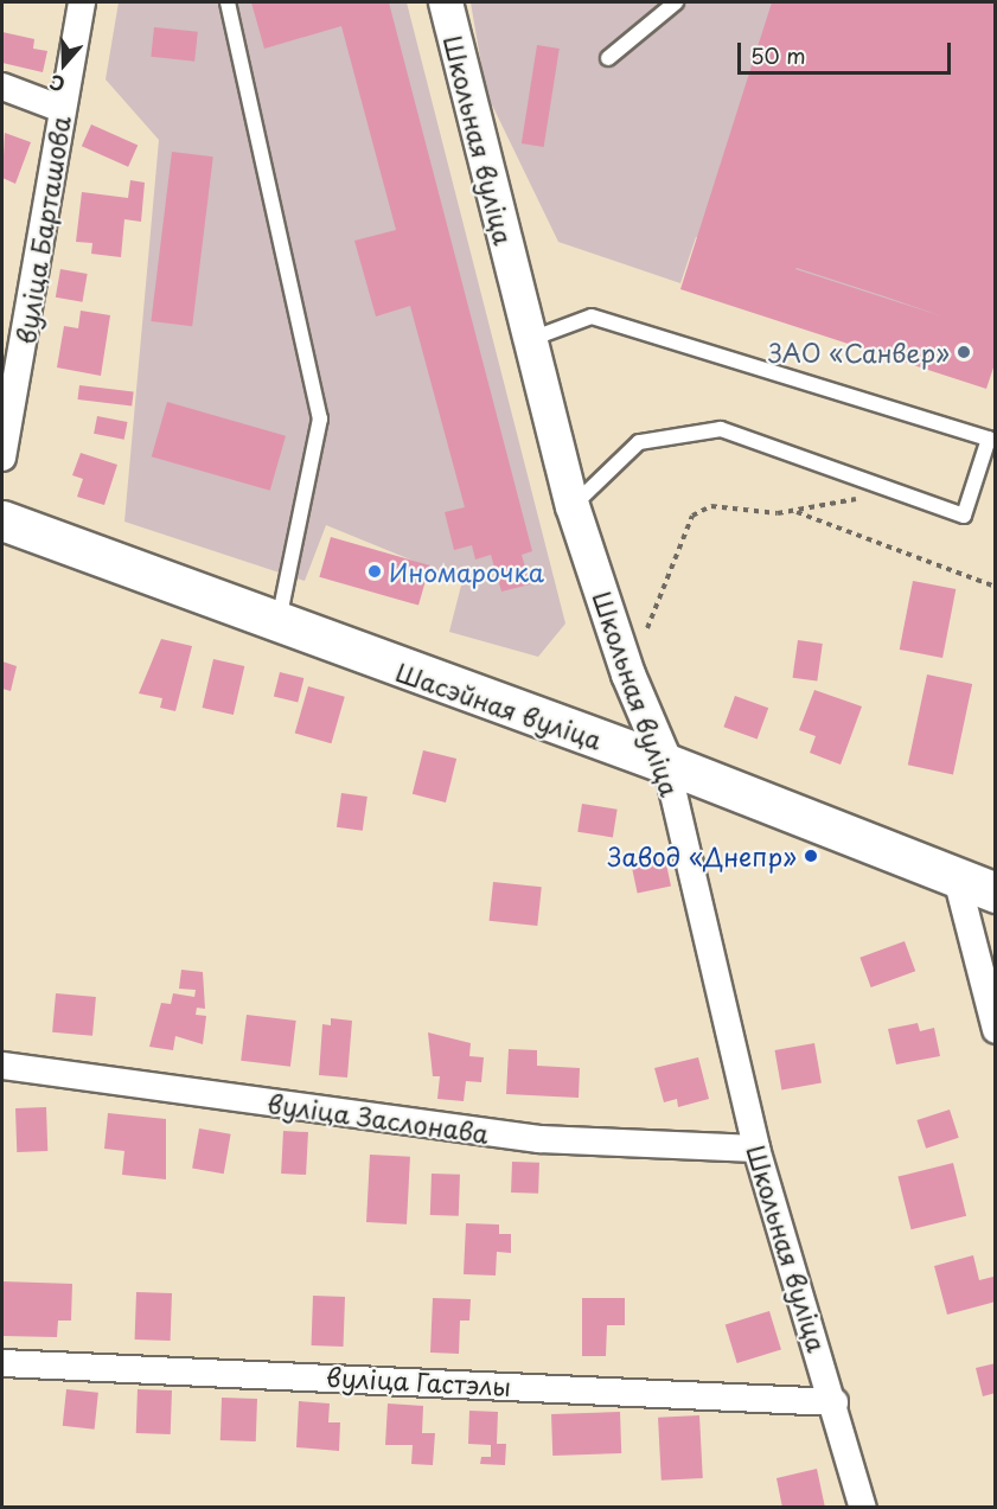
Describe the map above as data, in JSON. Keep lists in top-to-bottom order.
{
  "streets": {
    "main road": ["Шасэйная вуліца"],
    "street": [
      "Школьная вуліца",
      "вуліца Барташова",
      "вуліца Заслонава",
      "вуліца Гастэлы"
    ]
  },
  "crossings": [
    ["Школьная вуліца", "Шасэйная вуліца"],
    ["Школьная вуліца", "вуліца Заслонава"],
    ["Школьная вуліца", "вуліца Гастэлы"]
  ],
  "places": ["ЗАО «Санвер»", "Иномарочка", "Завод «Днепр»"],
  "scale_bar": "50 m",
  "north": "bottom"
}
